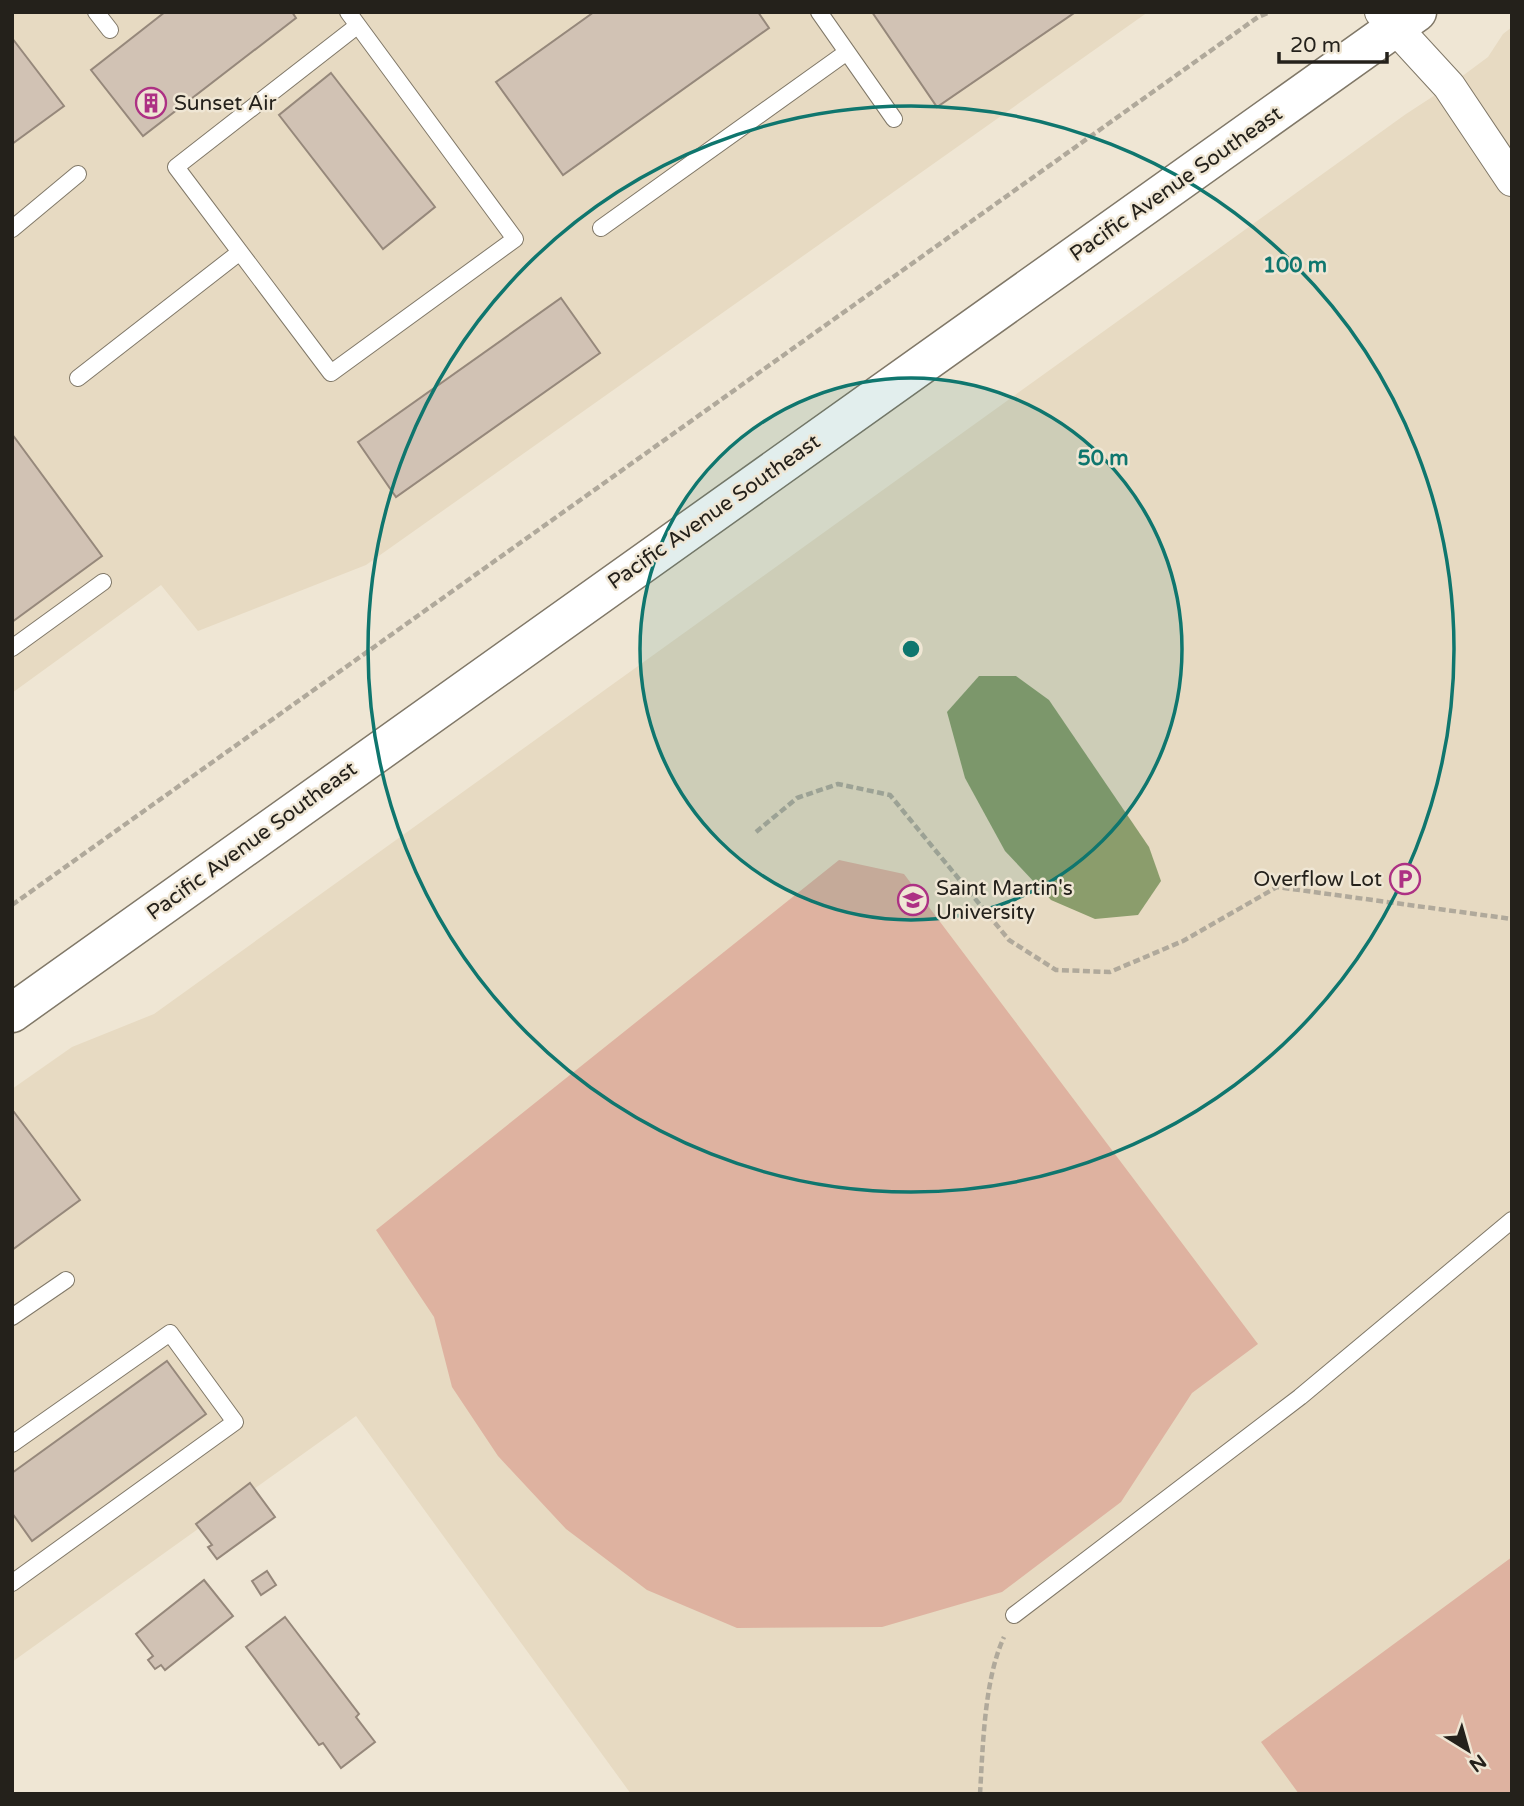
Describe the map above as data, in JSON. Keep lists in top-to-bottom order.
{
  "streets": {
    "main road": ["Pacific Avenue Southeast"]
  },
  "places": {
    "building": ["Sunset Air"],
    "parking": ["Overflow Lot"],
    "school or university": ["Saint Martin's University"]
  },
  "scale_bar": "20 m",
  "north": "bottom right",
  "rings": ["100 m", "50 m"]
}
